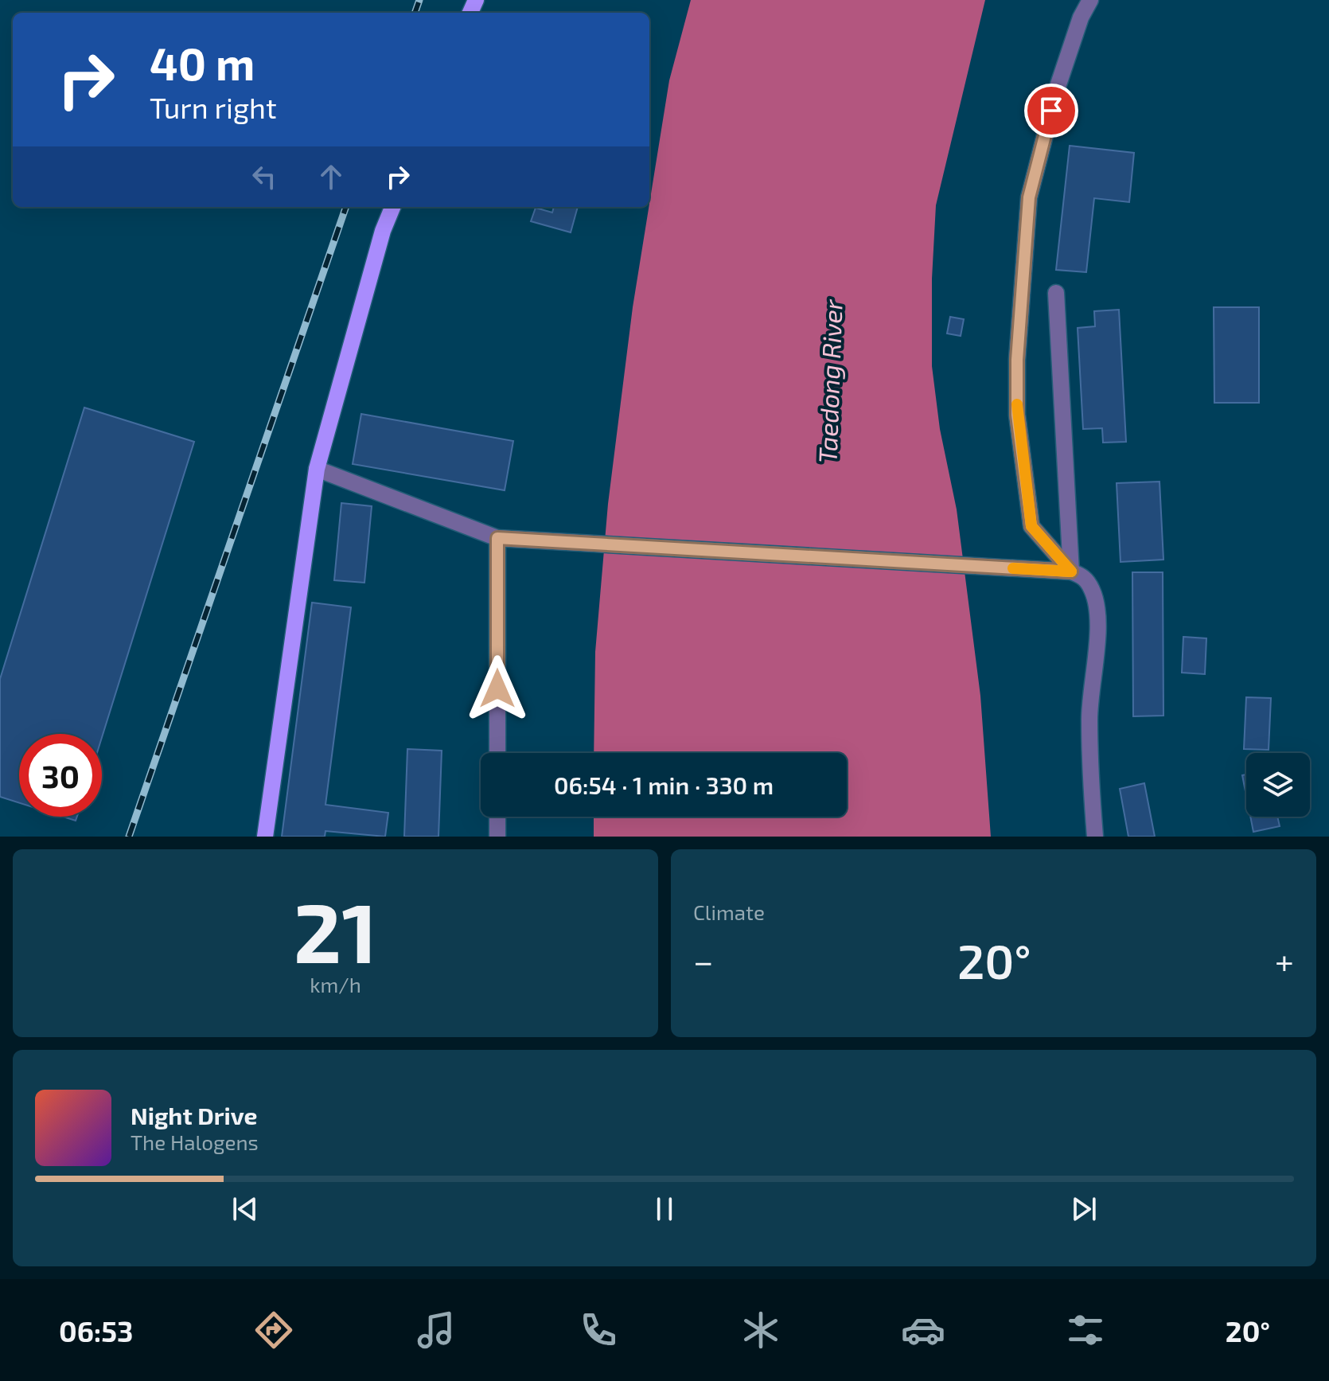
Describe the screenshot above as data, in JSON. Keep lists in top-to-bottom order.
{
  "water": ["Taedong River"],
  "page": {
    "turn": ["40 m", "Turn right"],
    "limit": "30",
    "trip": "06:54 · 1 min · 330 m",
    "tile": [
      ["21", "km/h"],
      "Climate"
    ],
    "heat": ["−", "20°", "+"],
    "song": ["Night Drive", "The Halogens"],
    "tabs": ["06:53", "20°"]
  }
}
